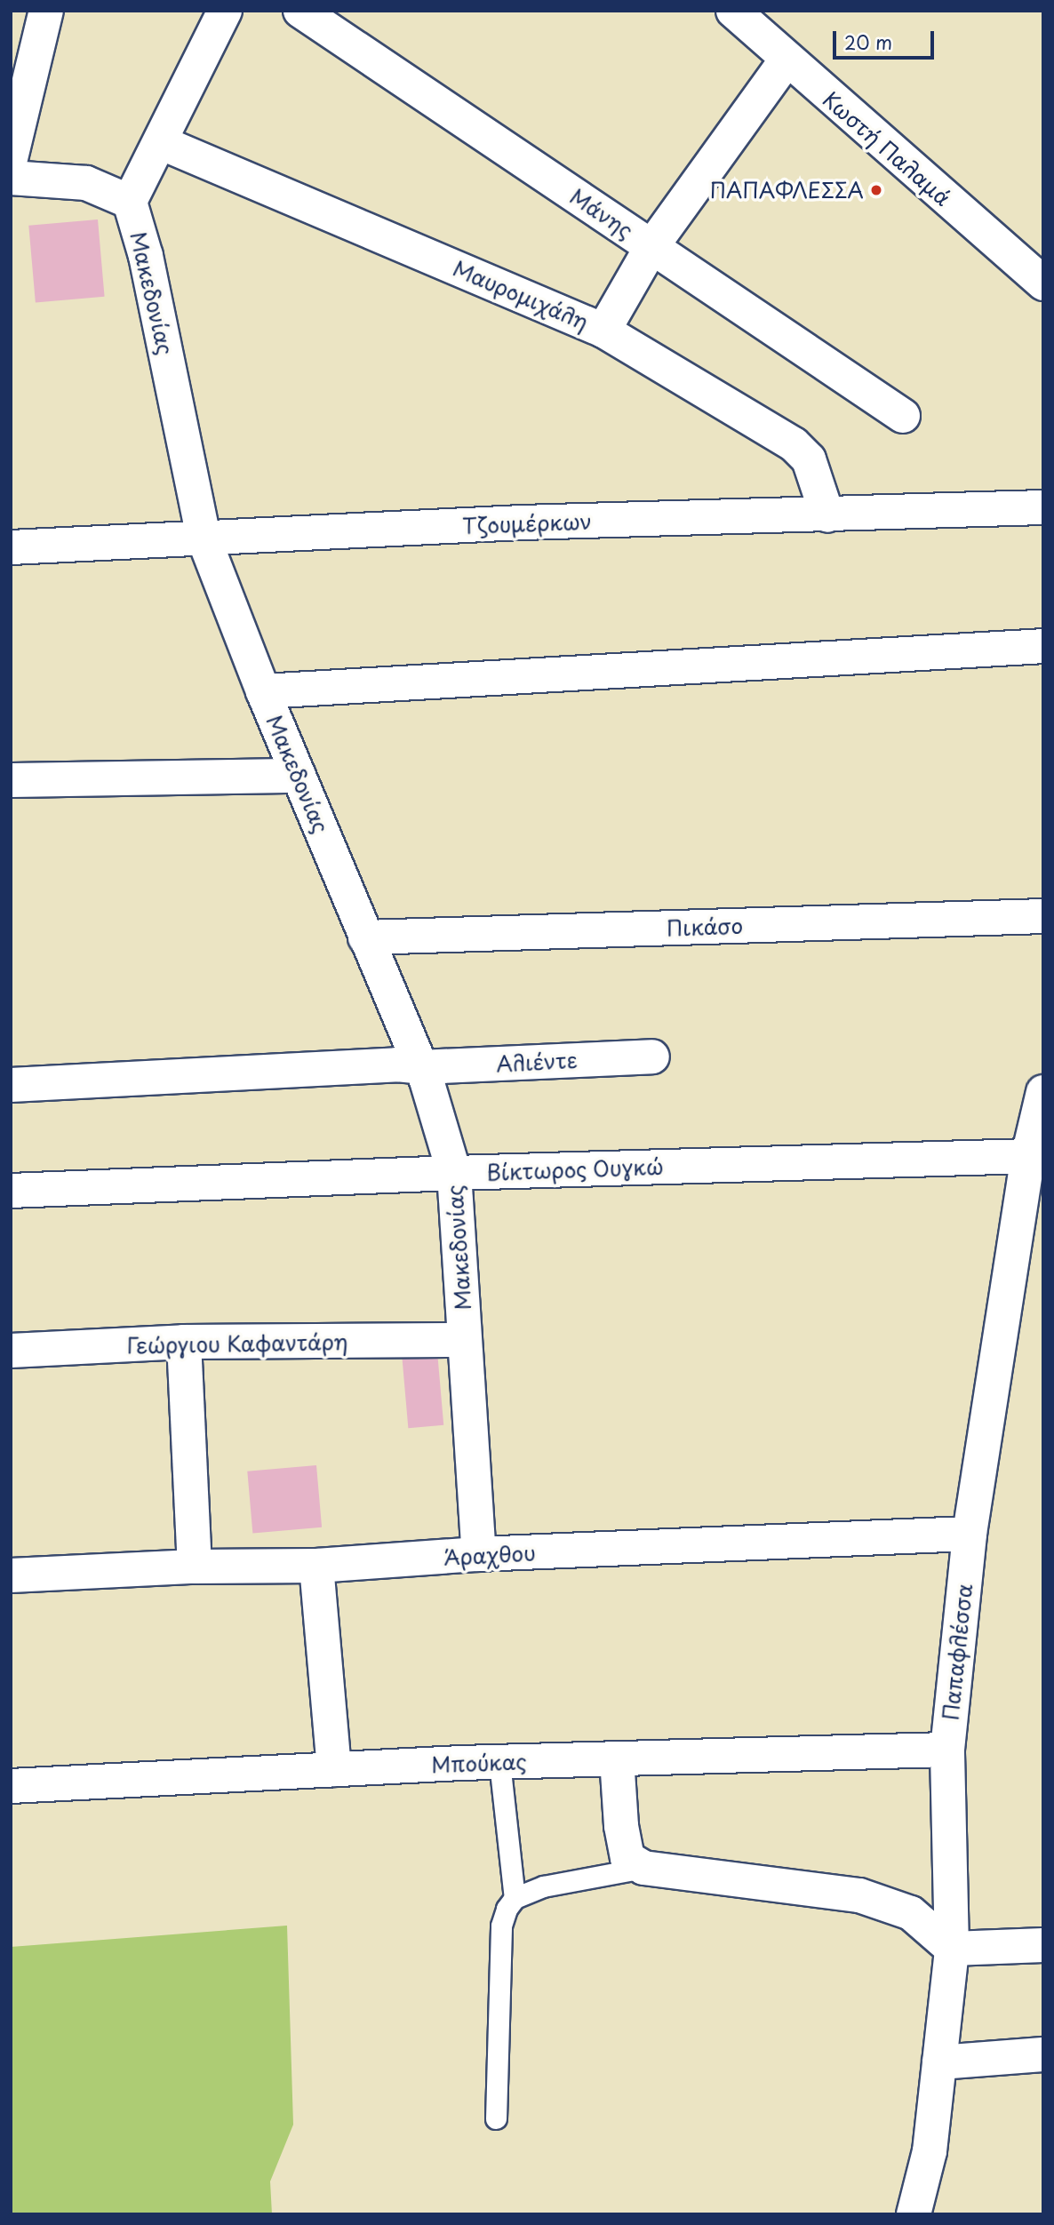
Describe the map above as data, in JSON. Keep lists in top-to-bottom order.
{
  "streets": {
    "street": [
      "Κωστή Παλαμά",
      "Μάνης",
      "Μακεδονίας",
      "Μαυρομιχάλη",
      "Τζουμέρκων",
      "Πικάσο",
      "Αλιέντε",
      "Βίκτωρος Ουγκώ",
      "Γεώργιου Καφαντάρη",
      "Άραχθου",
      "Παπαφλέσσα",
      "Μπούκας"
    ]
  },
  "crossings": [
    ["Μακεδονίας", "Μαυρομιχάλη"],
    ["Μακεδονίας", "Τζουμέρκων"],
    ["Μακεδονίας", "Πικάσο"],
    ["Μακεδονίας", "Αλιέντε"],
    ["Μακεδονίας", "Βίκτωρος Ουγκώ"],
    ["Μακεδονίας", "Γεώργιου Καφαντάρη"],
    ["Μακεδονίας", "Άραχθου"],
    ["Μαυρομιχάλη", "Τζουμέρκων"],
    ["Βίκτωρος Ουγκώ", "Παπαφλέσσα"],
    ["Άραχθου", "Παπαφλέσσα"],
    ["Παπαφλέσσα", "Μπούκας"]
  ],
  "places": ["ΠΑΠΑΦΛΕΣΣΑ"],
  "scale_bar": "20 m"
}
